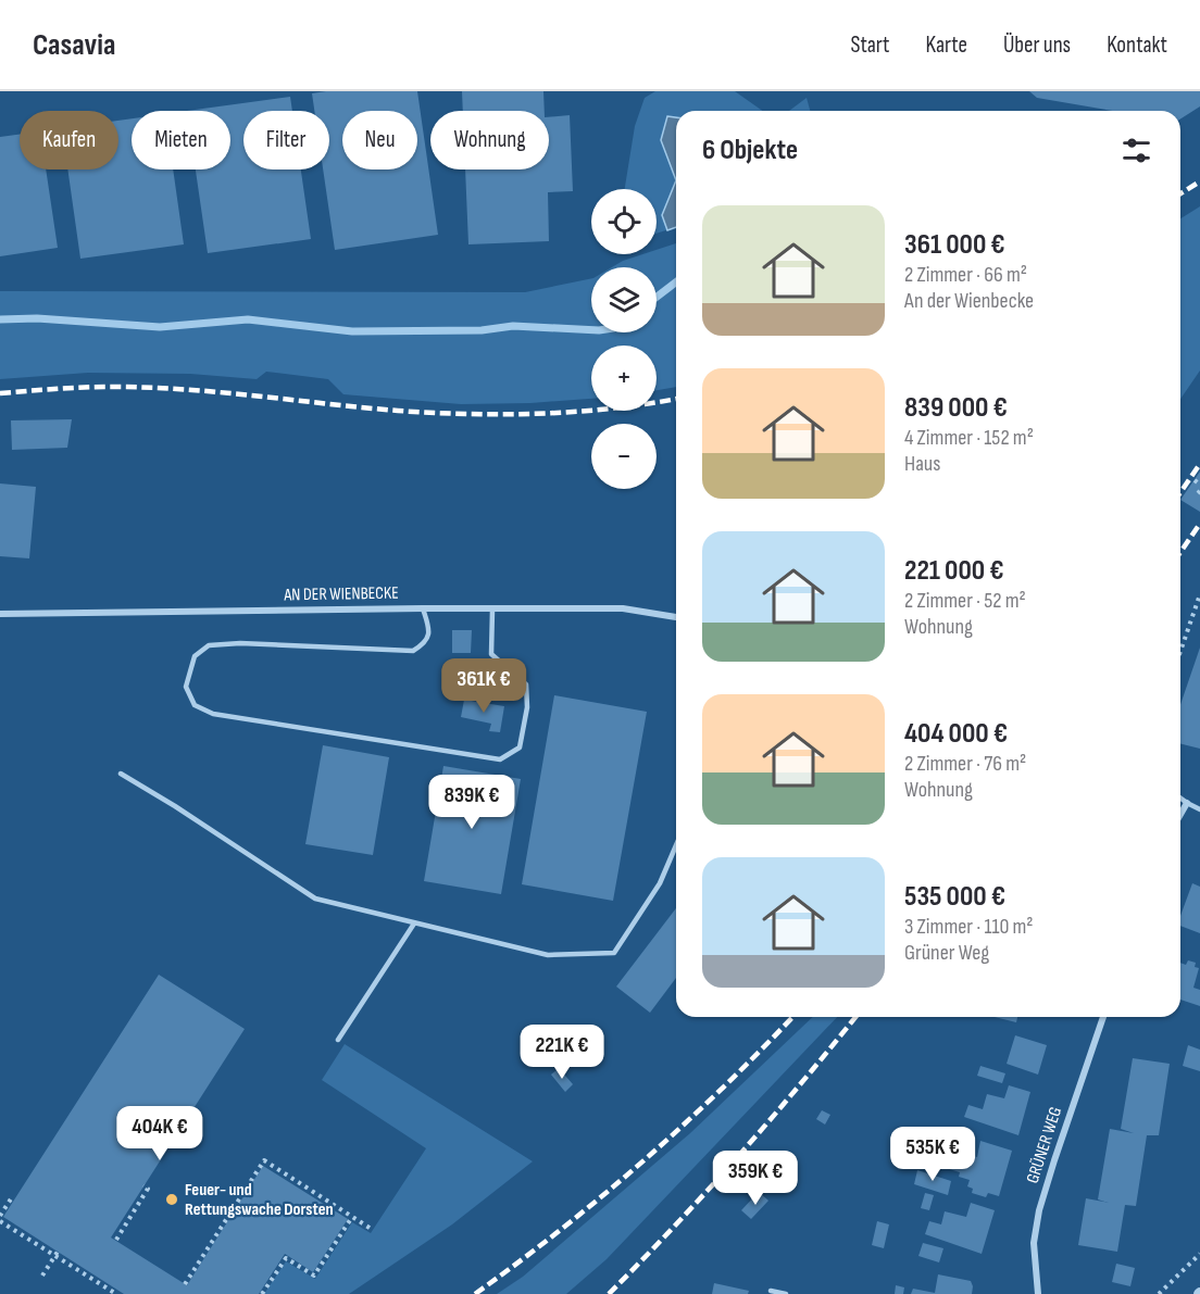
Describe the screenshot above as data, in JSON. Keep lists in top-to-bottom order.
{
  "streets": {
    "street": ["AN DER WIENBECKE", "GRÜNER WEG"]
  },
  "places": ["Feuer- und Rettungswache Dorsten"],
  "page": {
    "header": "Casavia",
    "nav": [
      "Start",
      "Karte",
      "Über uns",
      "Kontakt"
    ],
    "chip": [
      "Kaufen",
      "Mieten",
      "Filter",
      "Neu",
      "Wohnung"
    ],
    "heading": "6 Objekte",
    "map_buttons": ["+", "−"],
    "list": [
      {
        "name": "361 000 €",
        "note": "2 Zimmer · 66 m² · An der Wienbecke"
      },
      {
        "name": "839 000 €",
        "note": "4 Zimmer · 152 m² · Haus"
      },
      {
        "name": "221 000 €",
        "note": "2 Zimmer · 52 m² · Wohnung"
      },
      {
        "name": "404 000 €",
        "note": "2 Zimmer · 76 m² · Wohnung"
      },
      {
        "name": "535 000 €",
        "note": "3 Zimmer · 110 m² · Grüner Weg"
      }
    ],
    "price": [
      "361K €",
      "839K €",
      "221K €",
      "404K €",
      "535K €",
      "359K €"
    ]
  }
}
